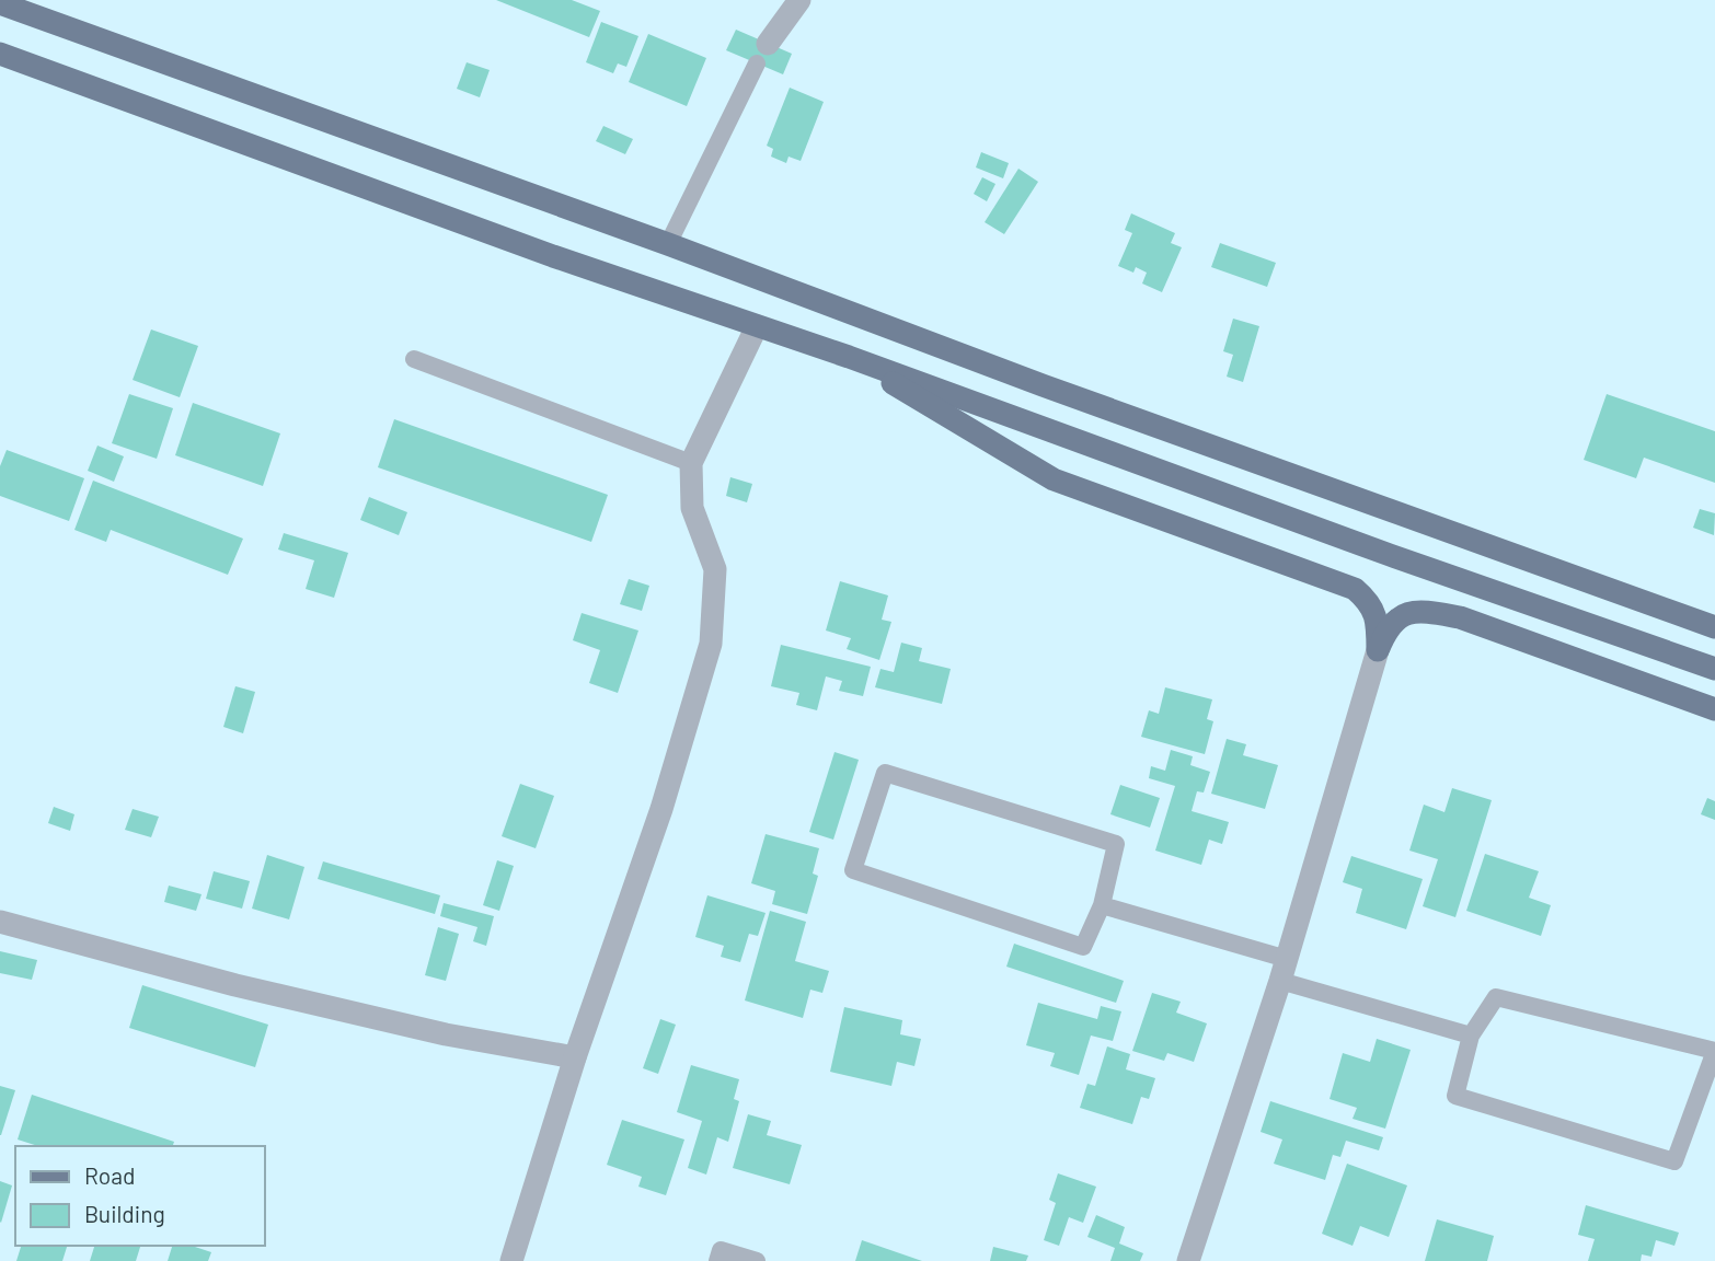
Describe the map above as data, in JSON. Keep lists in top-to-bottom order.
{
  "legend": ["Road", "Building"]
}
